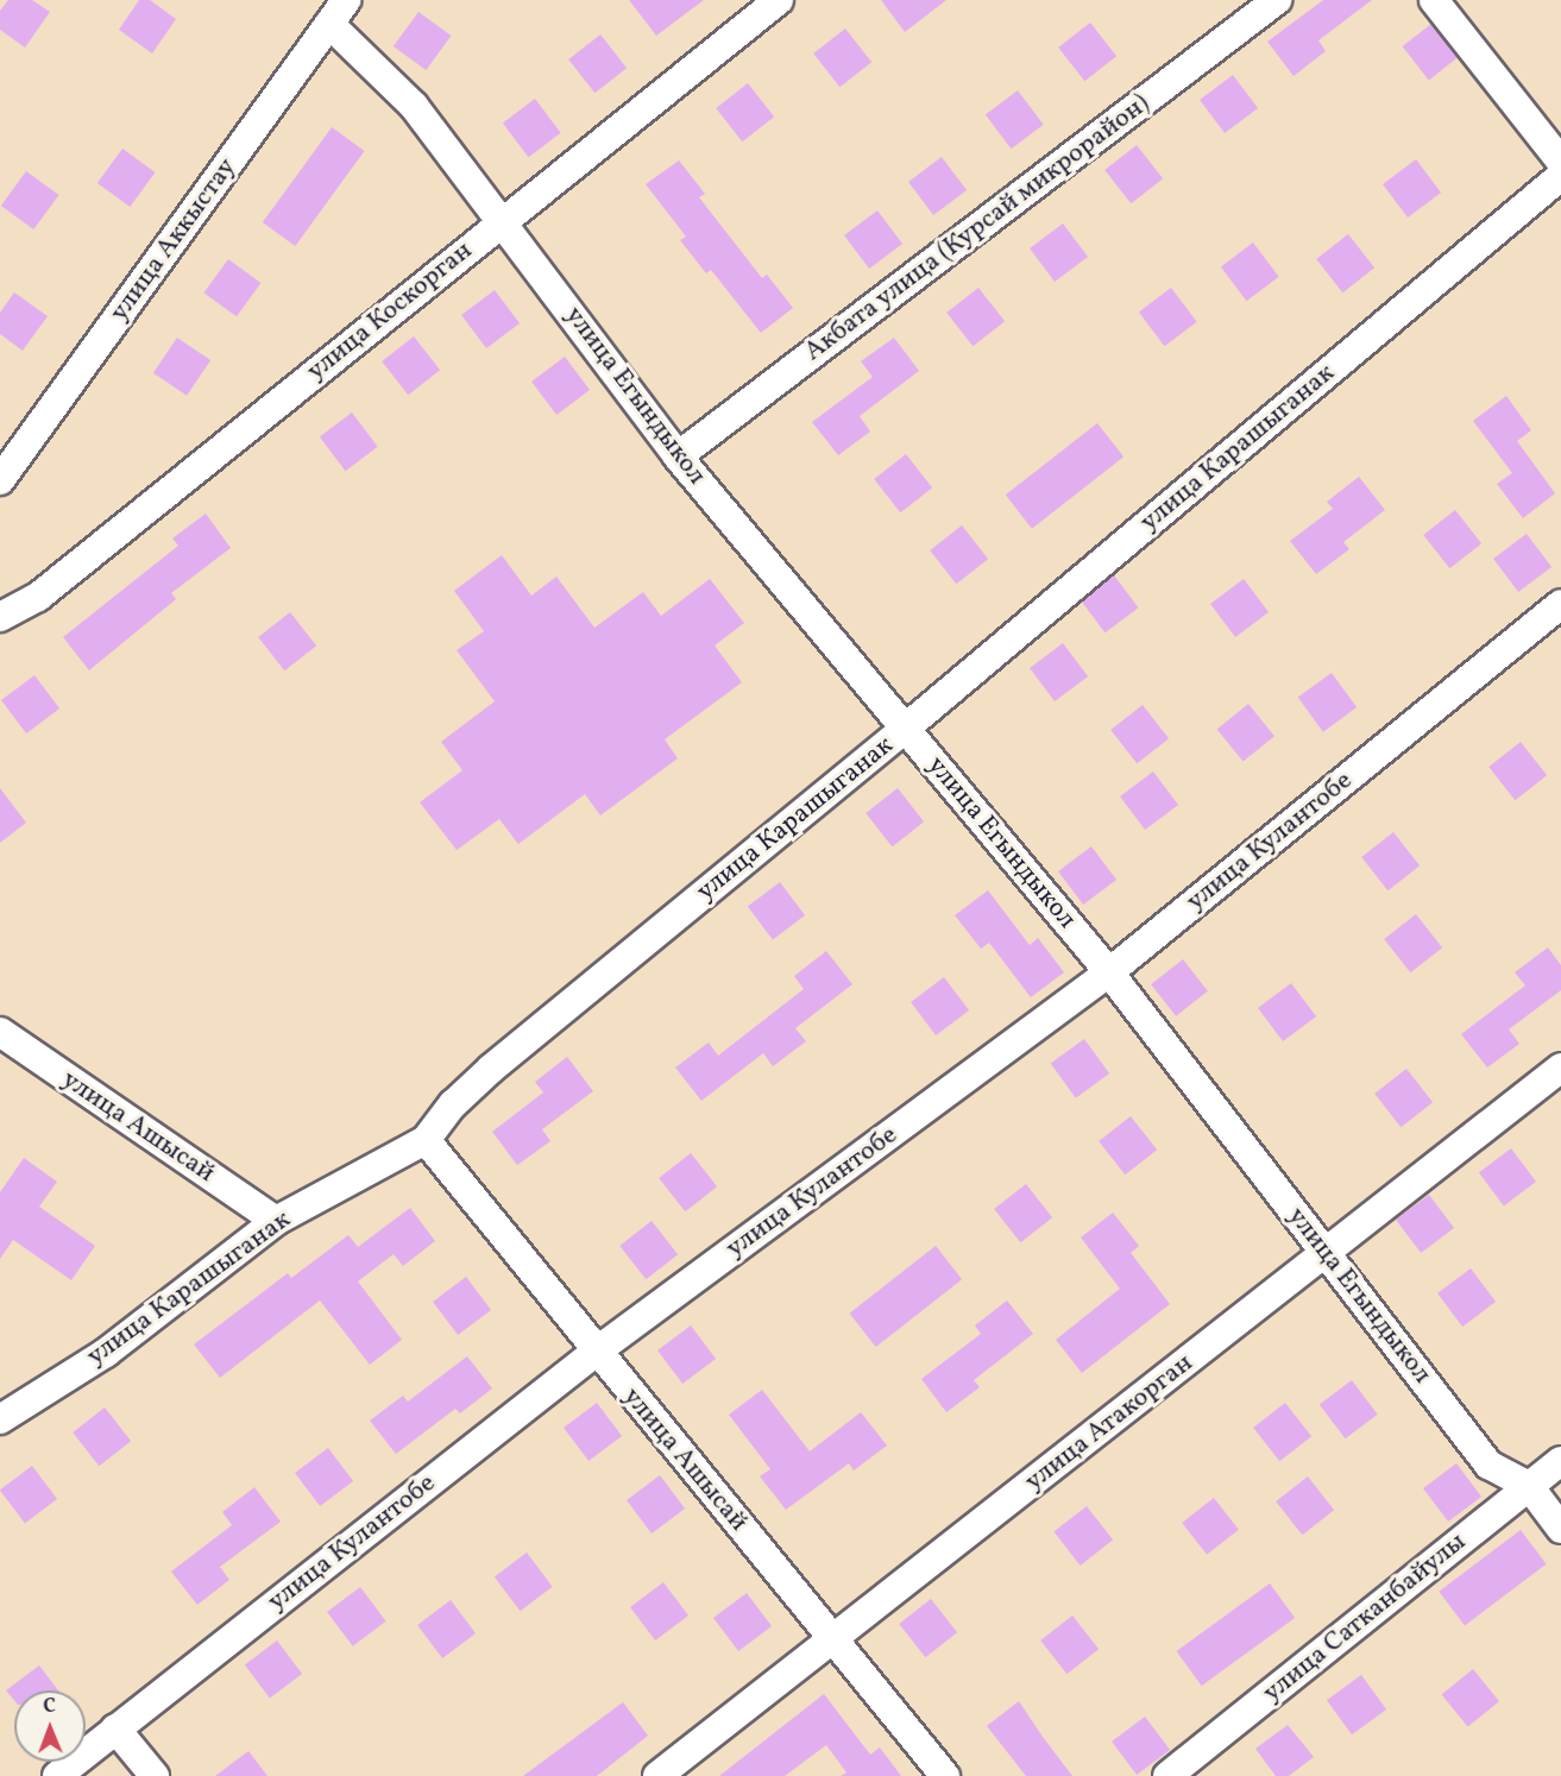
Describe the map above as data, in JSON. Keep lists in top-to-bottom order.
{
  "streets": {
    "street": [
      "Акбата улица (Курсай микрорайон)",
      "улица Аккыстау",
      "улица Коскорган",
      "улица Егындыкол",
      "улица Карашыганак",
      "улица Кулантобе",
      "улица Ашысай",
      "улица Атакорган",
      "улица Сатканбайулы"
    ]
  },
  "crossings": [
    ["Акбата улица (Курсай микрорайон)", "улица Егындыкол"],
    ["улица Аккыстау", "улица Егындыкол"],
    ["улица Коскорган", "улица Егындыкол"],
    ["улица Егындыкол", "улица Карашыганак"],
    ["улица Егындыкол", "улица Кулантобе"],
    ["улица Егындыкол", "улица Атакорган"],
    ["улица Егындыкол", "улица Сатканбайулы"],
    ["улица Карашыганак", "улица Ашысай"],
    ["улица Кулантобе", "улица Ашысай"],
    ["улица Ашысай", "улица Атакорган"]
  ],
  "north": "top"
}
